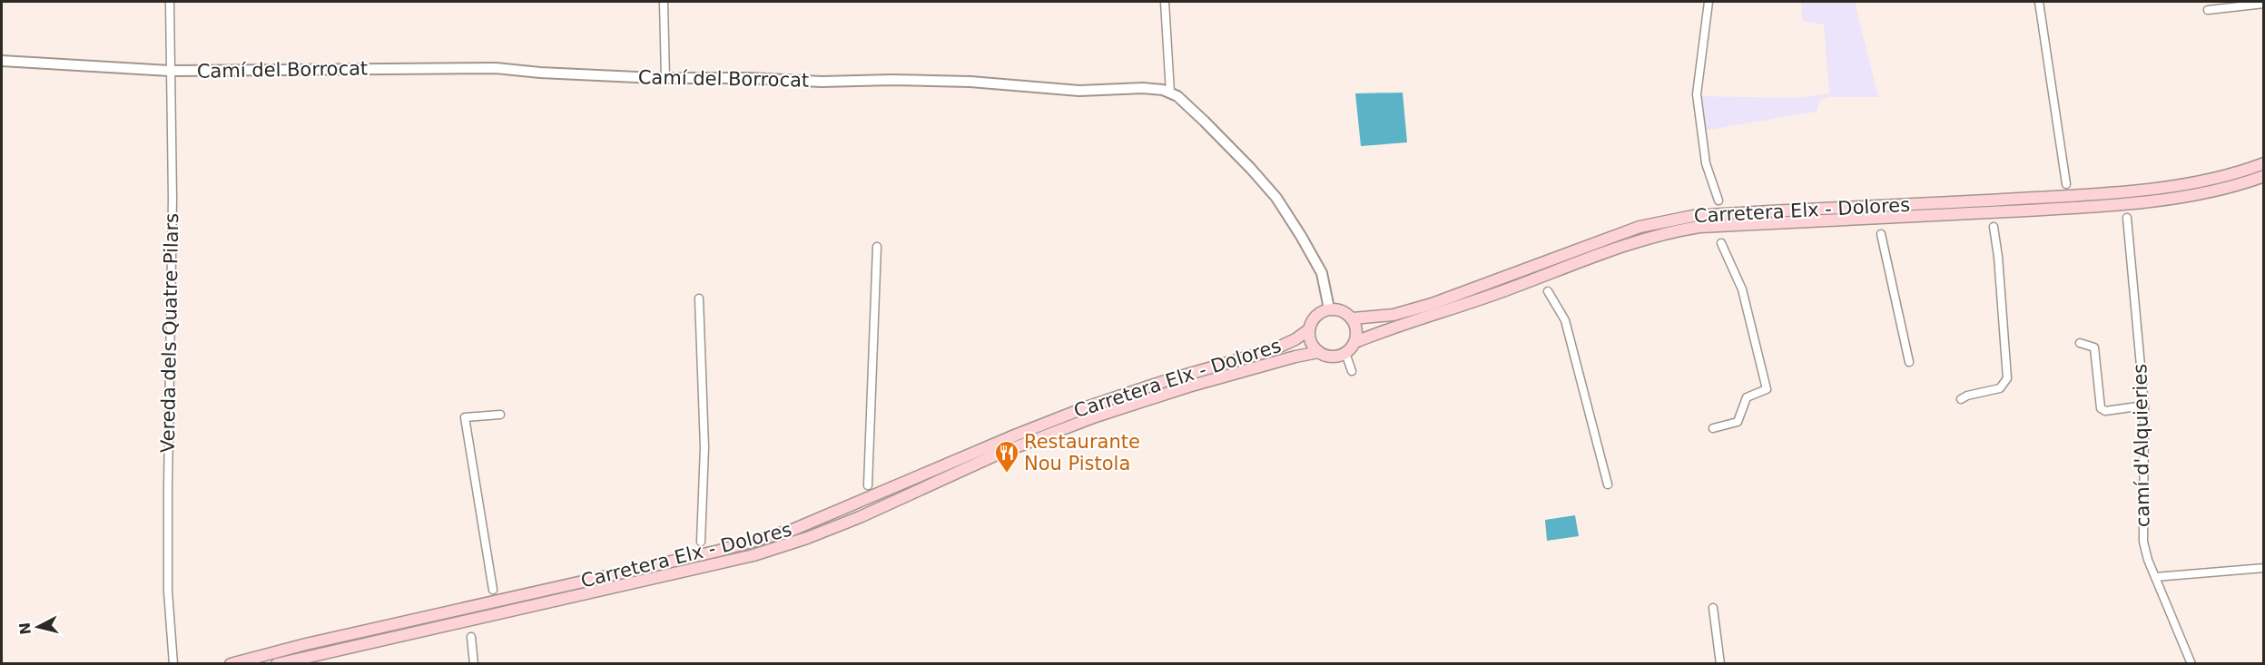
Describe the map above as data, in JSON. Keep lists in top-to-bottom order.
{
  "streets": {
    "main road": ["Carretera Elx - Dolores"],
    "street": ["Camí del Borrocat", "Vereda dels Quatre Pilars", "camí d'Alquieries"]
  },
  "crossings": [
    ["Camí del Borrocat", "Carretera Elx - Dolores"],
    ["Camí del Borrocat", "Vereda dels Quatre Pilars"]
  ],
  "places": {
    "restaurant": ["Restaurante Nou Pistola"]
  },
  "north": "left"
}
